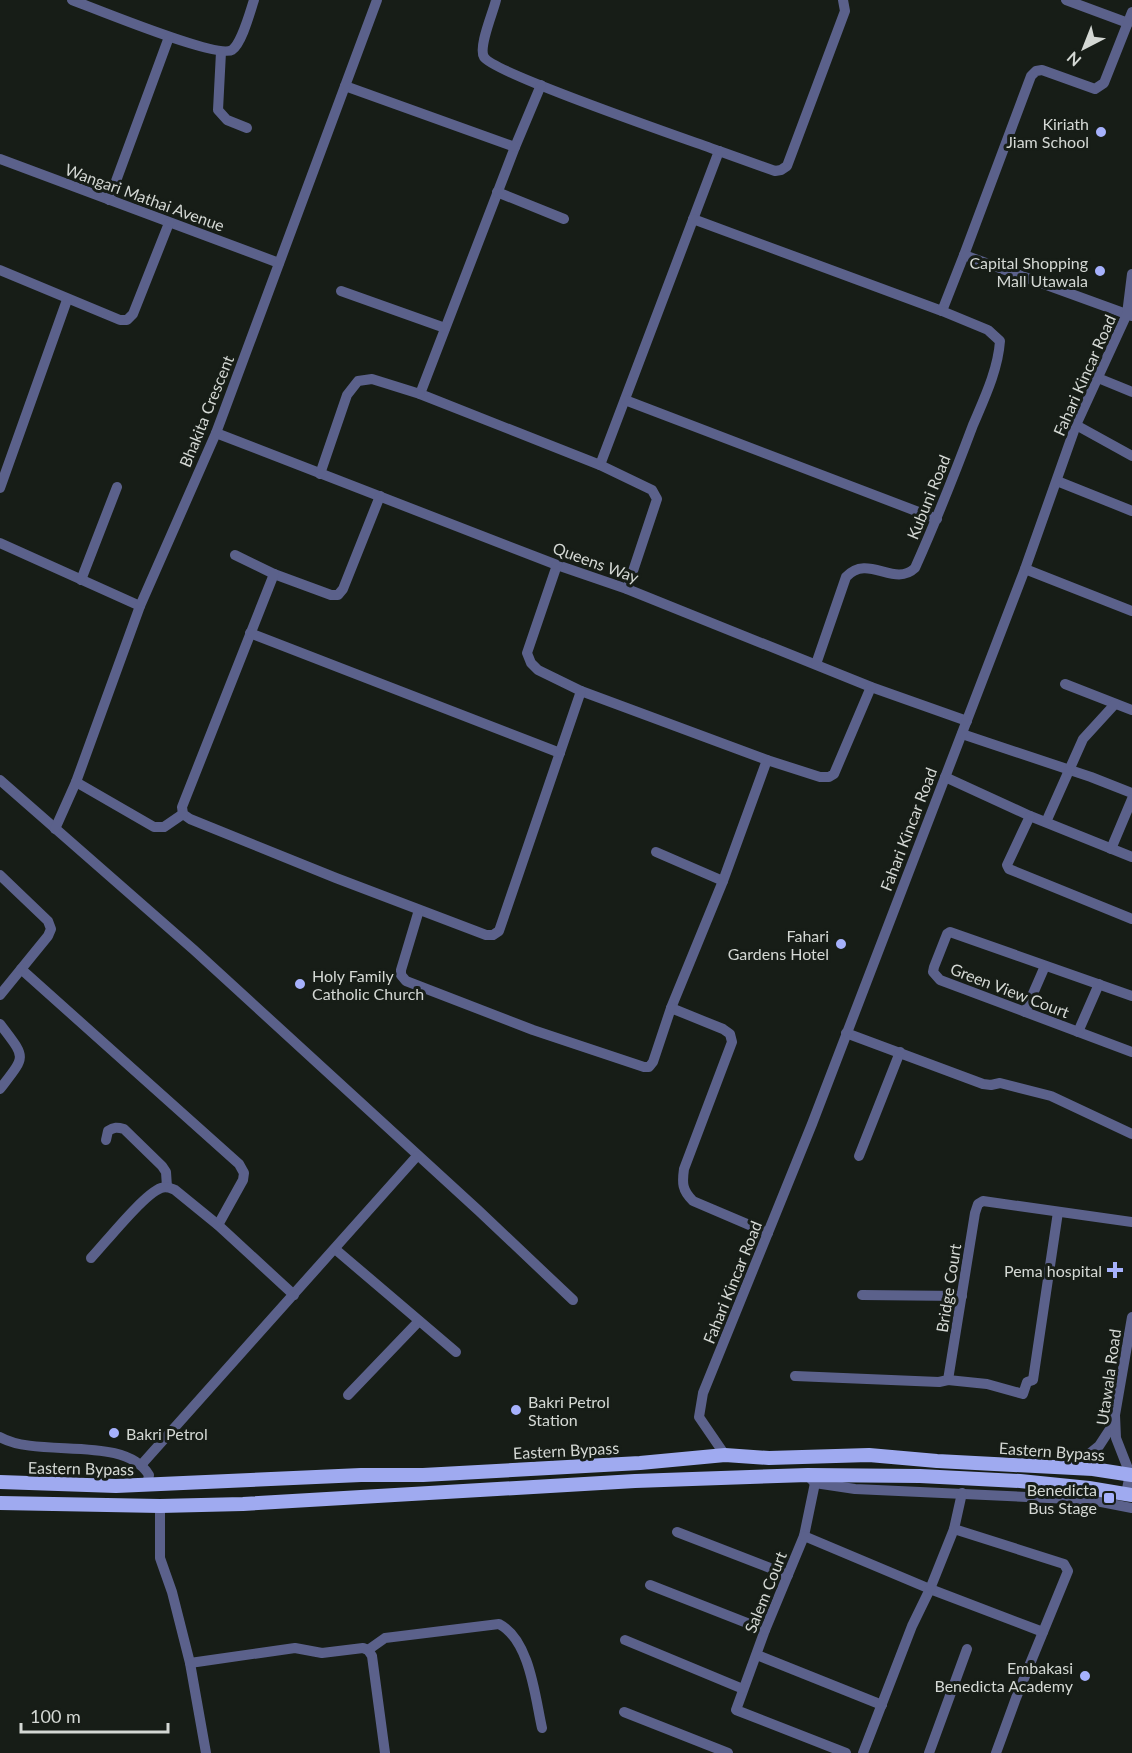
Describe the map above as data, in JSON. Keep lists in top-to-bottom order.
{
  "streets": {
    "main road": ["Eastern Bypass"],
    "street": [
      "Wangari Mathai Avenue",
      "Fahari Kincar Road",
      "Bhakita Crescent",
      "Kubuni Road",
      "Queens Way",
      "Green View Court",
      "Bridge Court",
      "Utawala Road",
      "Salem Court"
    ]
  },
  "crossings": [
    ["Wangari Mathai Avenue", "Bhakita Crescent"],
    ["Fahari Kincar Road", "Queens Way"],
    ["Fahari Kincar Road", "Eastern Bypass"],
    ["Bhakita Crescent", "Queens Way"],
    ["Kubuni Road", "Queens Way"],
    ["Utawala Road", "Eastern Bypass"],
    ["Eastern Bypass", "Salem Court"]
  ],
  "places": {
    "other": [
      "Kiriath Jiam School",
      "Capital Shopping Mall Utawala",
      "Fahari Gardens Hotel",
      "Holy Family Catholic Church",
      "Bakri Petrol Station",
      "Bakri Petrol",
      "Embakasi Benedicta Academy"
    ],
    "health": ["Pema hospital"],
    "transit": ["Benedicta Bus Stage"]
  },
  "scale_bar": "100 m",
  "north": "bottom left"
}
